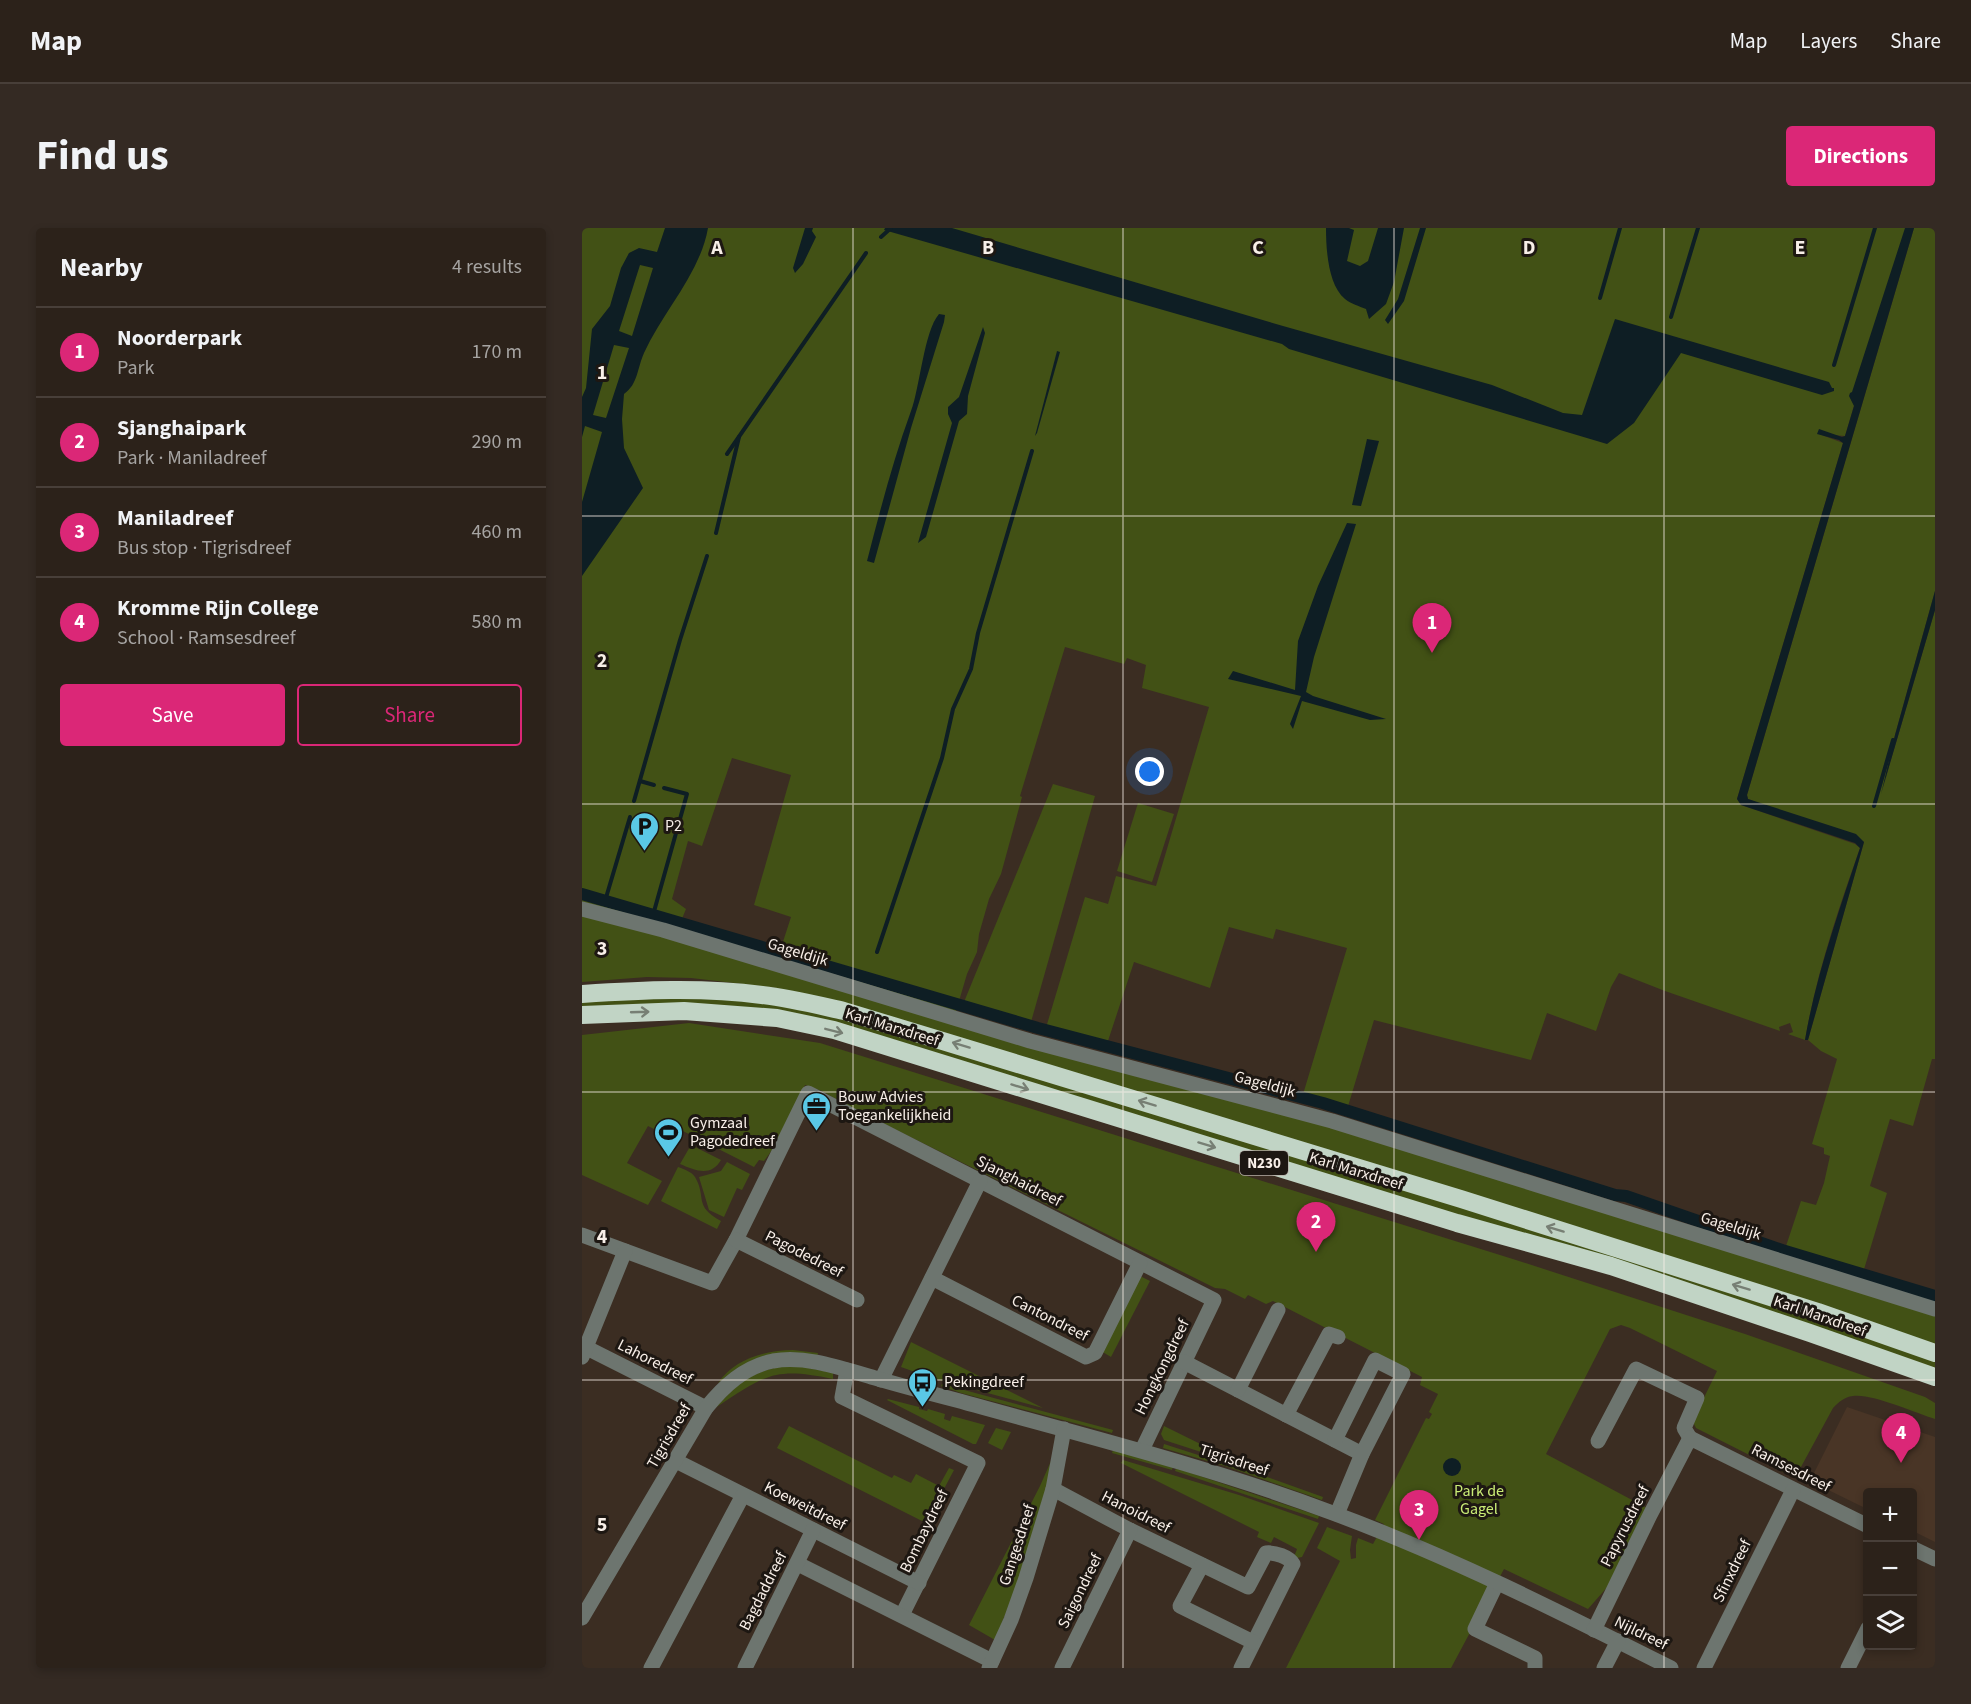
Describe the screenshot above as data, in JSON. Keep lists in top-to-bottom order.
{
  "streets": {
    "highway": ["Karl Marxdreef", "N230"],
    "street": [
      "Gageldijk",
      "Sjanghaidreef",
      "Pagodedreef",
      "Cantondreef",
      "Lahoredreef",
      "Hongkongdreef",
      "Tigrisdreef",
      "Ramsesdreef",
      "Koeweitdreef",
      "Hanoidreef",
      "Papyrusdreef",
      "Bombaydreef",
      "Gangesdreef",
      "Sfinxdreef",
      "Bagdaddreef",
      "Saigondreef",
      "Nijldreef"
    ]
  },
  "crossings": [
    ["Sjanghaidreef", "Pagodedreef"],
    ["Sjanghaidreef", "Cantondreef"],
    ["Sjanghaidreef", "Hongkongdreef"],
    ["Lahoredreef", "Tigrisdreef"],
    ["Hongkongdreef", "Tigrisdreef"],
    ["Tigrisdreef", "Koeweitdreef"],
    ["Tigrisdreef", "Papyrusdreef"],
    ["Tigrisdreef", "Bombaydreef"],
    ["Tigrisdreef", "Gangesdreef"],
    ["Tigrisdreef", "Nijldreef"],
    ["Ramsesdreef", "Papyrusdreef"],
    ["Ramsesdreef", "Sfinxdreef"],
    ["Koeweitdreef", "Bombaydreef"],
    ["Koeweitdreef", "Bagdaddreef"],
    ["Hanoidreef", "Gangesdreef"],
    ["Hanoidreef", "Saigondreef"],
    ["Papyrusdreef", "Nijldreef"]
  ],
  "parks": ["Park de Gagel"],
  "places": {
    "parking": ["P2"],
    "office": ["Bouw Advies Toegankelijkheid"],
    "sports": ["Gymzaal Pagodedreef"],
    "bus stop": ["Pekingdreef"]
  },
  "page": {
    "header": "Map",
    "nav": ["Map", "Layers", "Share"],
    "title": "Find us",
    "buttons": [
      "Directions",
      ["Save", "Share"]
    ],
    "heading": ["Nearby", "4 results"],
    "list": [
      {
        "mark": "1",
        "name": "Noorderpark",
        "note": "Park",
        "value": "170 m"
      },
      {
        "mark": "2",
        "name": "Sjanghaipark",
        "note": "Park · Maniladreef",
        "value": "290 m"
      },
      {
        "mark": "3",
        "name": "Maniladreef",
        "note": "Bus stop · Tigrisdreef",
        "value": "460 m"
      },
      {
        "mark": "4",
        "name": "Kromme Rijn College",
        "note": "School · Ramsesdreef",
        "value": "580 m"
      }
    ],
    "pins": [
      "1",
      "2",
      "4",
      "3"
    ],
    "map_buttons": ["+", "−"]
  },
  "grid": {
    "columns": [
      "A",
      "B",
      "C",
      "D",
      "E"
    ],
    "rows": [
      "1",
      "2",
      "3",
      "4",
      "5"
    ]
  }
}
